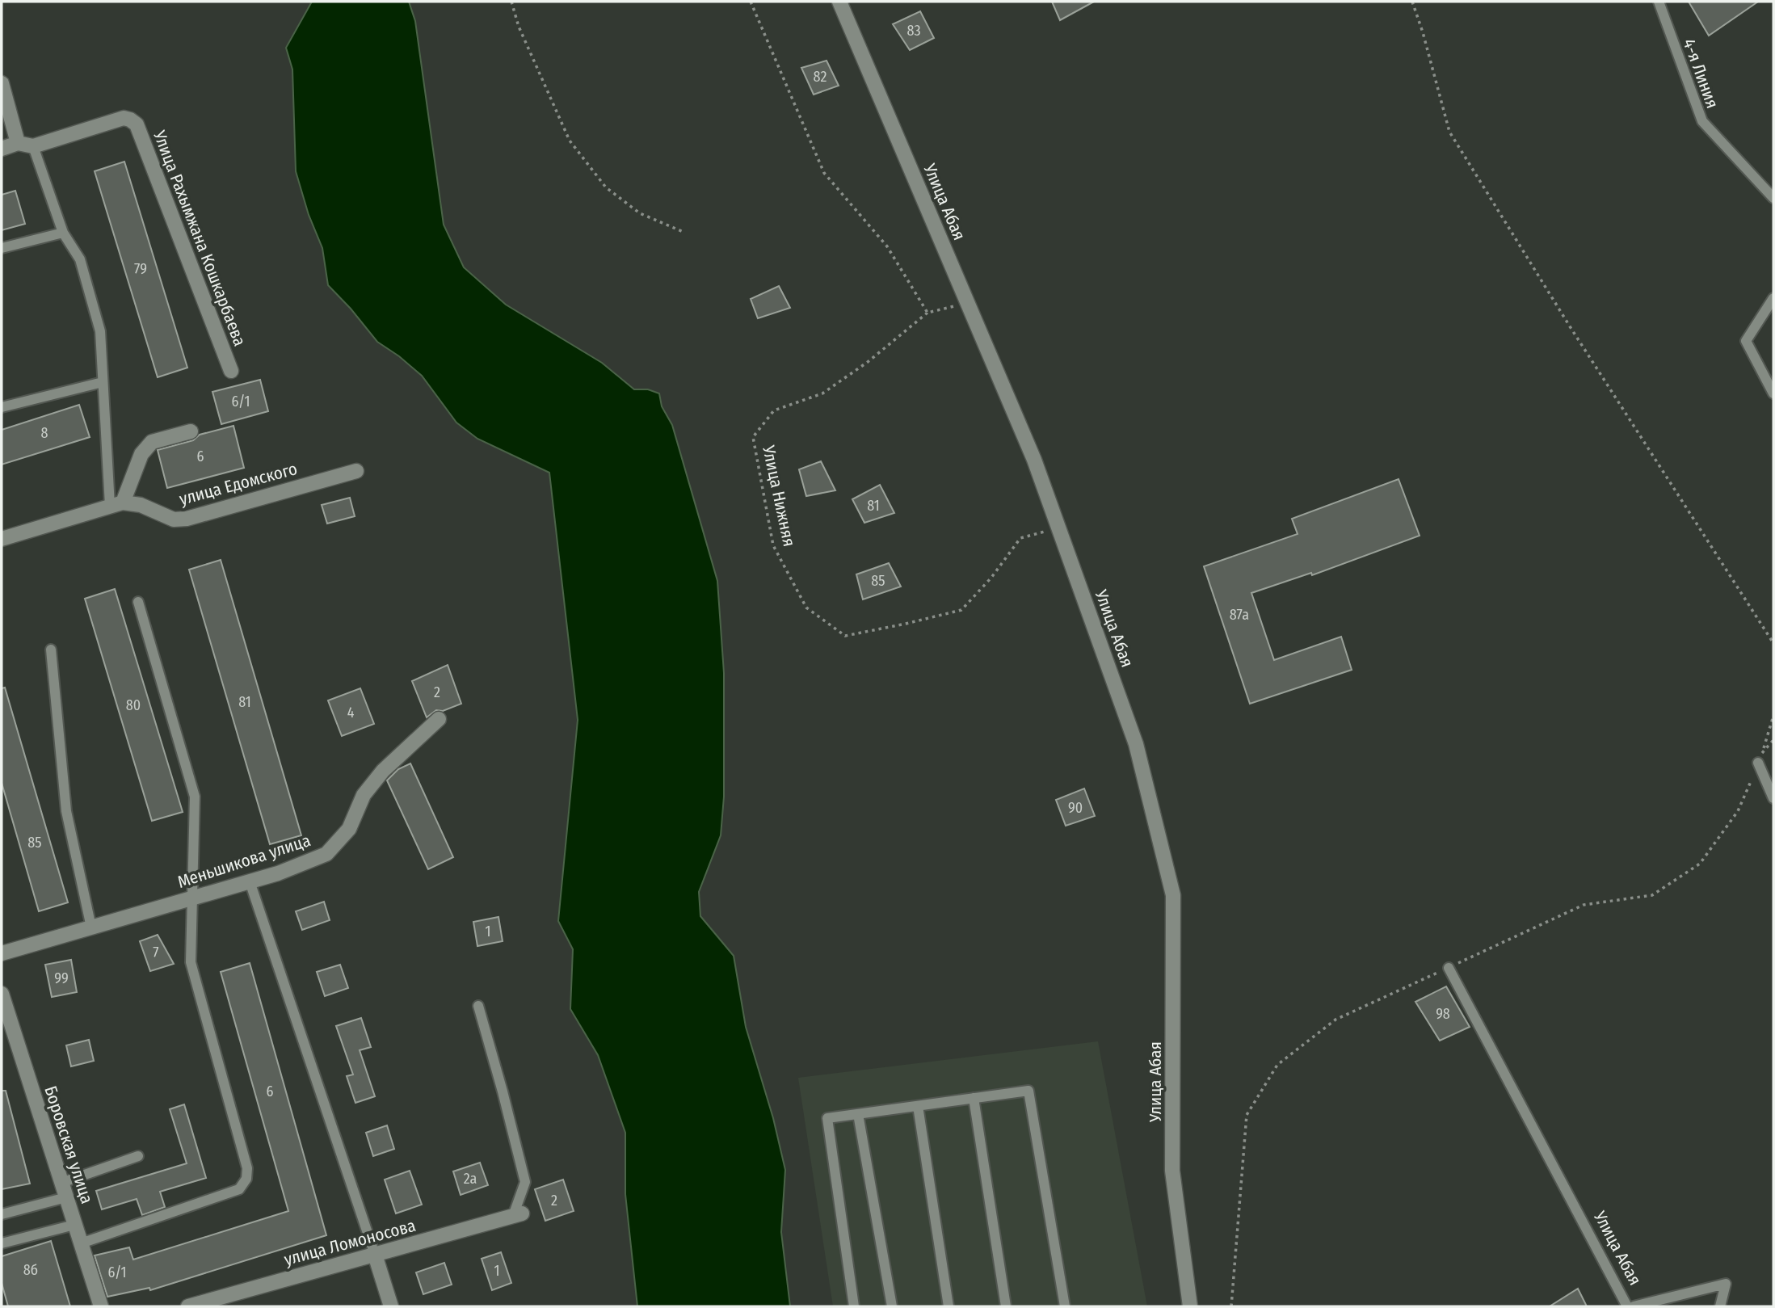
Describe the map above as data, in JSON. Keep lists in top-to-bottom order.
{
  "streets": {
    "street": [
      "Улица Абая",
      "Улица Рахымжана Кошкарбаева",
      "улица Едомского",
      "Меньшикова улица",
      "Боровская улица",
      "улица Ломоносова"
    ],
    "lane": ["4-я Линия"],
    "path": ["Улица Нижняя"]
  },
  "crossings": [
    ["Улица Абая", "Улица Нижняя"]
  ],
  "house_numbers": [
    "83",
    "82",
    "79",
    "6/1",
    "8",
    "6",
    "81",
    "85",
    "87а",
    "2",
    "81",
    "80",
    "4",
    "90",
    "85",
    "1",
    "7",
    "99",
    "98",
    "6",
    "2а",
    "2",
    "8б",
    "1",
    "6/1"
  ]
}
